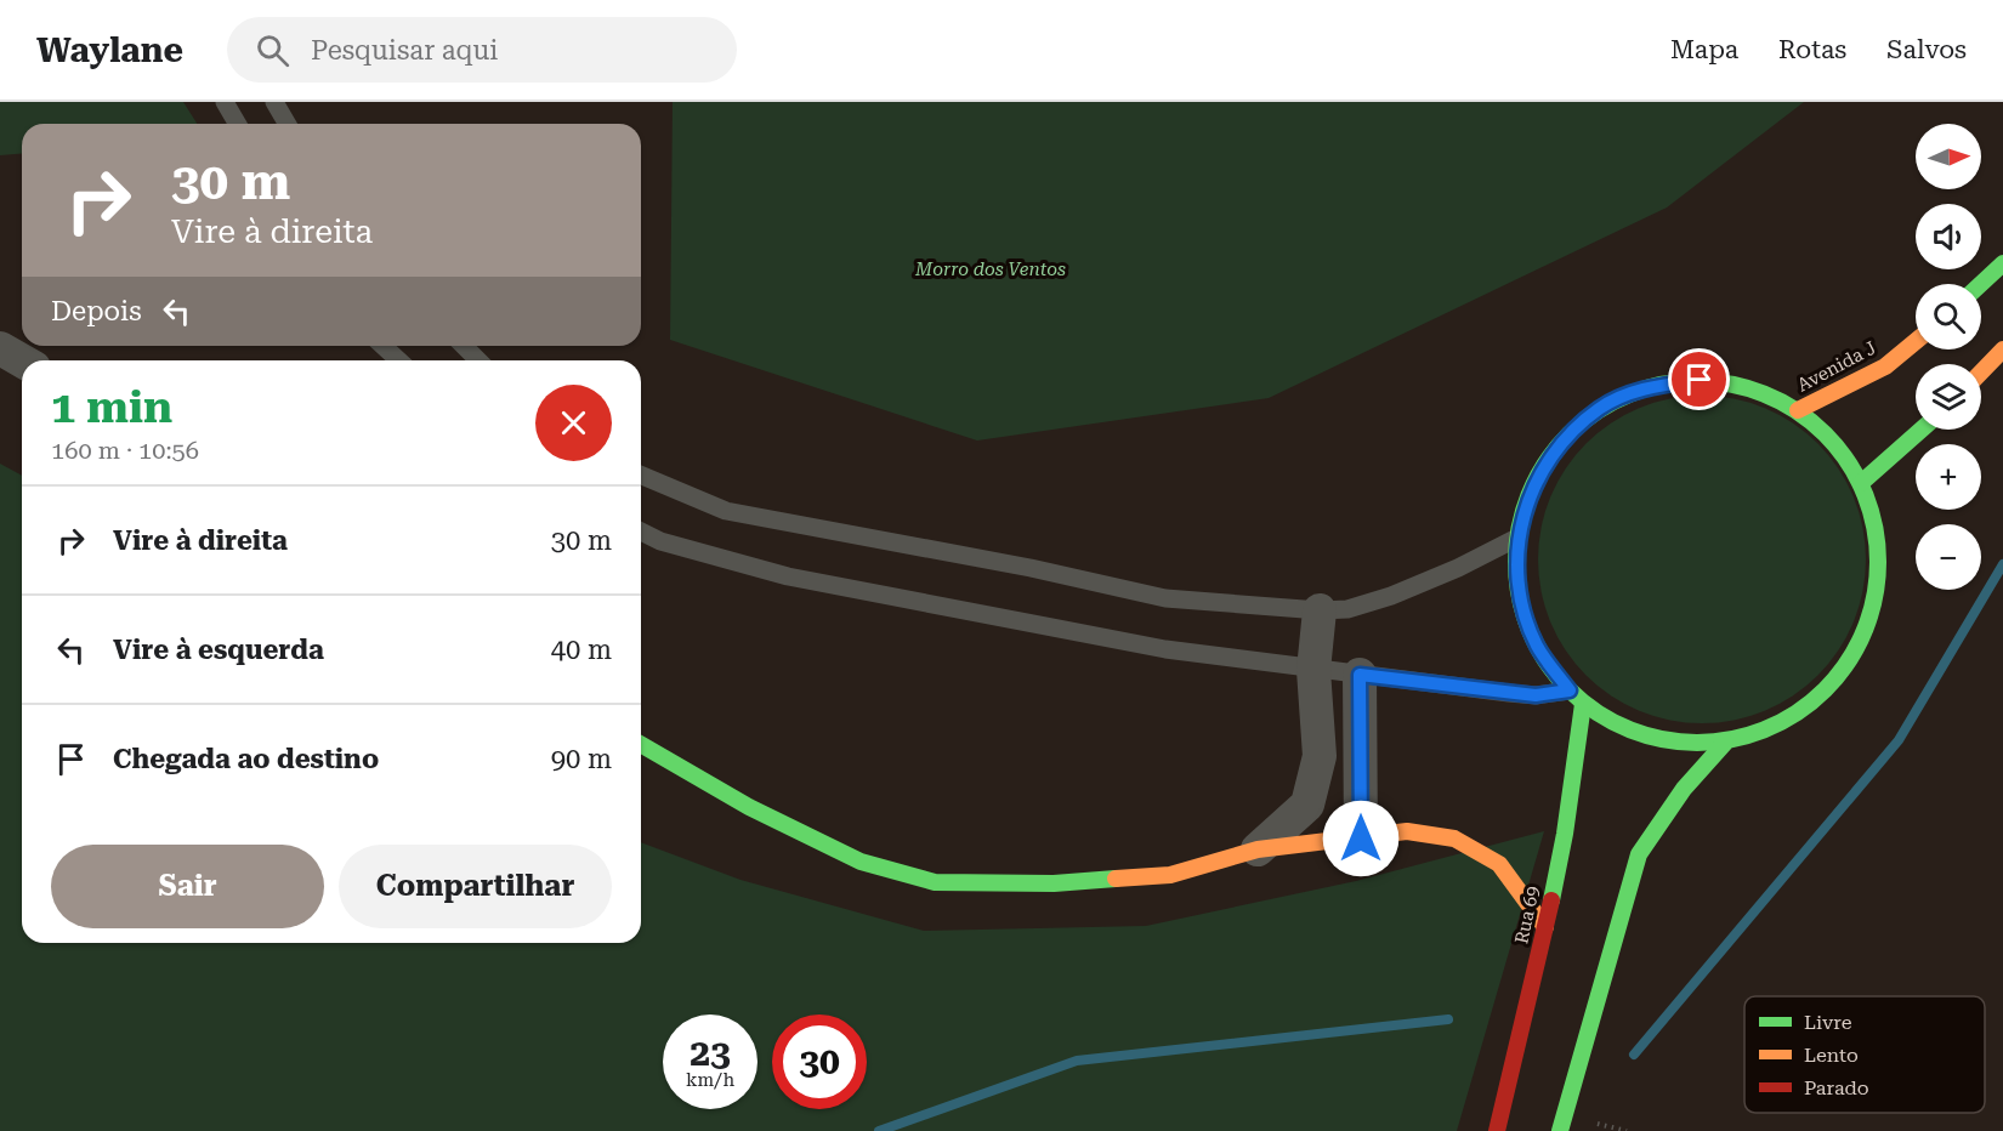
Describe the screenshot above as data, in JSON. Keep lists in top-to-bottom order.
{
  "streets": {
    "main road": ["Avenida J", "Rua 69"]
  },
  "parks": ["Morro dos Ventos"],
  "legend": ["Livre", "Lento", "Parado"],
  "north": "right",
  "page": {
    "header": "Waylane",
    "search": "Pesquisar aqui",
    "nav": ["Mapa", "Rotas", "Salvos"],
    "map_buttons": ["+", "−"],
    "turn": ["30 m", "Vire à direita"],
    "then": "Depois",
    "heading": ["1 min", "160 m · 10:56"],
    "list": [
      {
        "name": "Vire à direita",
        "value": "30 m"
      },
      {
        "name": "Vire à esquerda",
        "value": "40 m"
      },
      {
        "name": "Chegada ao destino",
        "value": "90 m"
      }
    ],
    "buttons": ["Sair", "Compartilhar"],
    "speed": "23 km/h",
    "limit": "30"
  }
}
